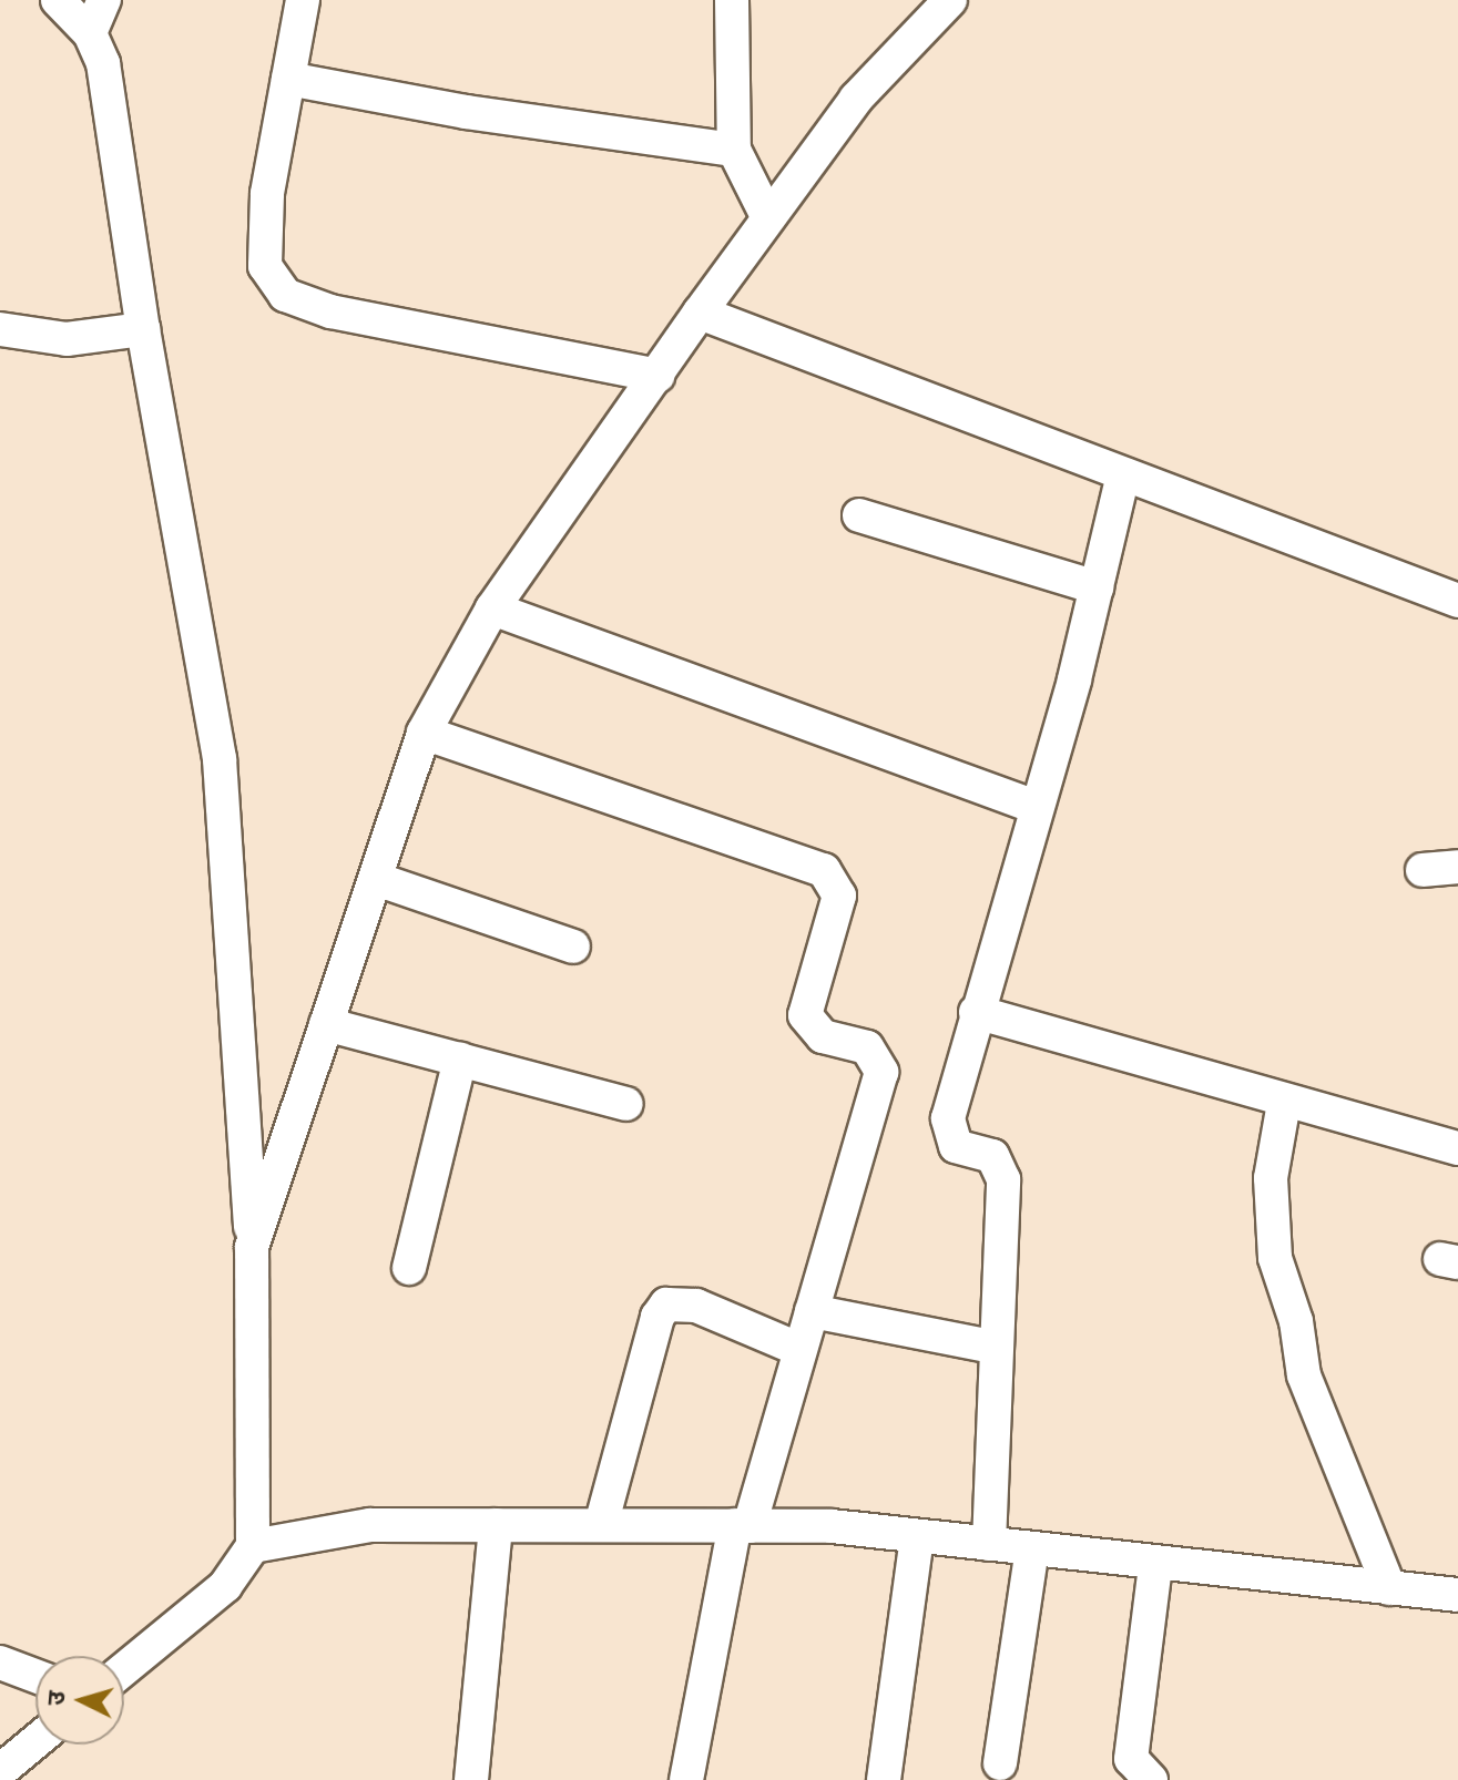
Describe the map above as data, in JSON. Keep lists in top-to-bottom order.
{
  "north": "left"
}
